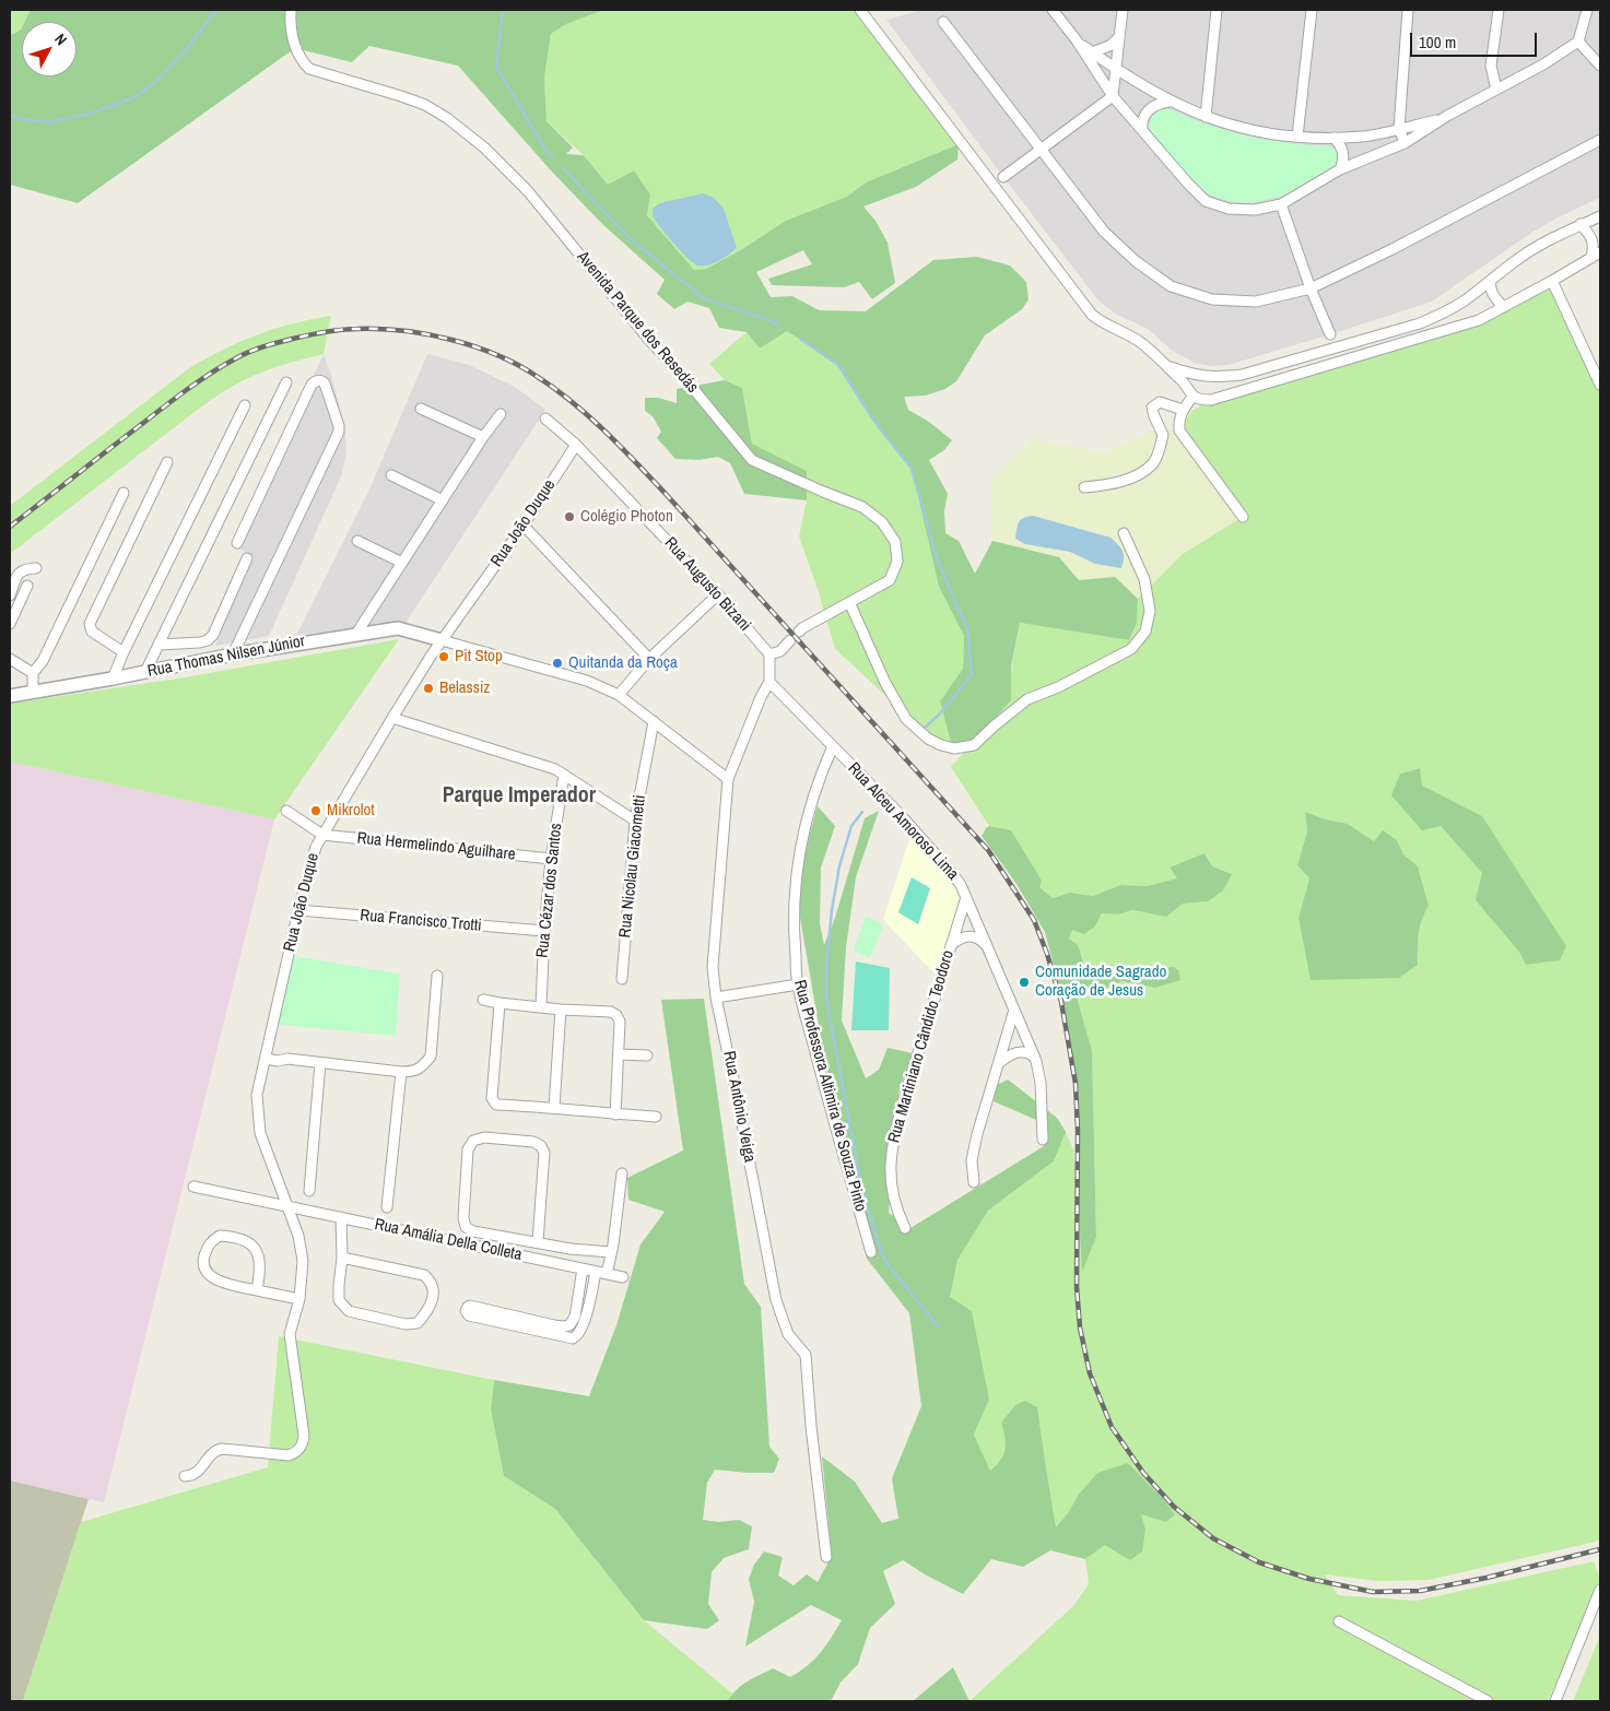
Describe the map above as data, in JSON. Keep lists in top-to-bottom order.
{
  "streets": {
    "street": [
      "Avenida Parque dos Resedás",
      "Rua João Duque",
      "Rua Augusto Bizani",
      "Rua Thomas Nilsen Júnior",
      "Rua Alceu Amoroso Lima",
      "Rua Hermelindo Aguilhare",
      "Rua Nicolau Giacometti",
      "Rua Cézar dos Santos",
      "Rua Francisco Trotti",
      "Rua Martiniano Cândido Teodoro",
      "Rua Professora Altimira de Souza Pinto",
      "Rua Antônio Veiga",
      "Rua Amália Della Colleta"
    ]
  },
  "crossings": [
    ["Rua João Duque", "Rua Augusto Bizani"],
    ["Rua João Duque", "Rua Thomas Nilsen Júnior"],
    ["Rua João Duque", "Rua Hermelindo Aguilhare"],
    ["Rua João Duque", "Rua Francisco Trotti"],
    ["Rua João Duque", "Rua Amália Della Colleta"],
    ["Rua Augusto Bizani", "Rua Antônio Veiga"],
    ["Rua Alceu Amoroso Lima", "Rua Martiniano Cândido Teodoro"],
    ["Rua Alceu Amoroso Lima", "Rua Professora Altimira de Souza Pinto"],
    ["Rua Alceu Amoroso Lima", "Rua Antônio Veiga"],
    ["Rua Hermelindo Aguilhare", "Rua Cézar dos Santos"],
    ["Rua Cézar dos Santos", "Rua Francisco Trotti"]
  ],
  "districts": ["Parque Imperador"],
  "places": [
    "Colégio Photon",
    "Pit Stop",
    "Quitanda da Roça",
    "Belassiz",
    "Mikrolot",
    "Comunidade Sagrado Coração de Jesus"
  ],
  "scale_bar": "100 m",
  "north": "top right"
}
